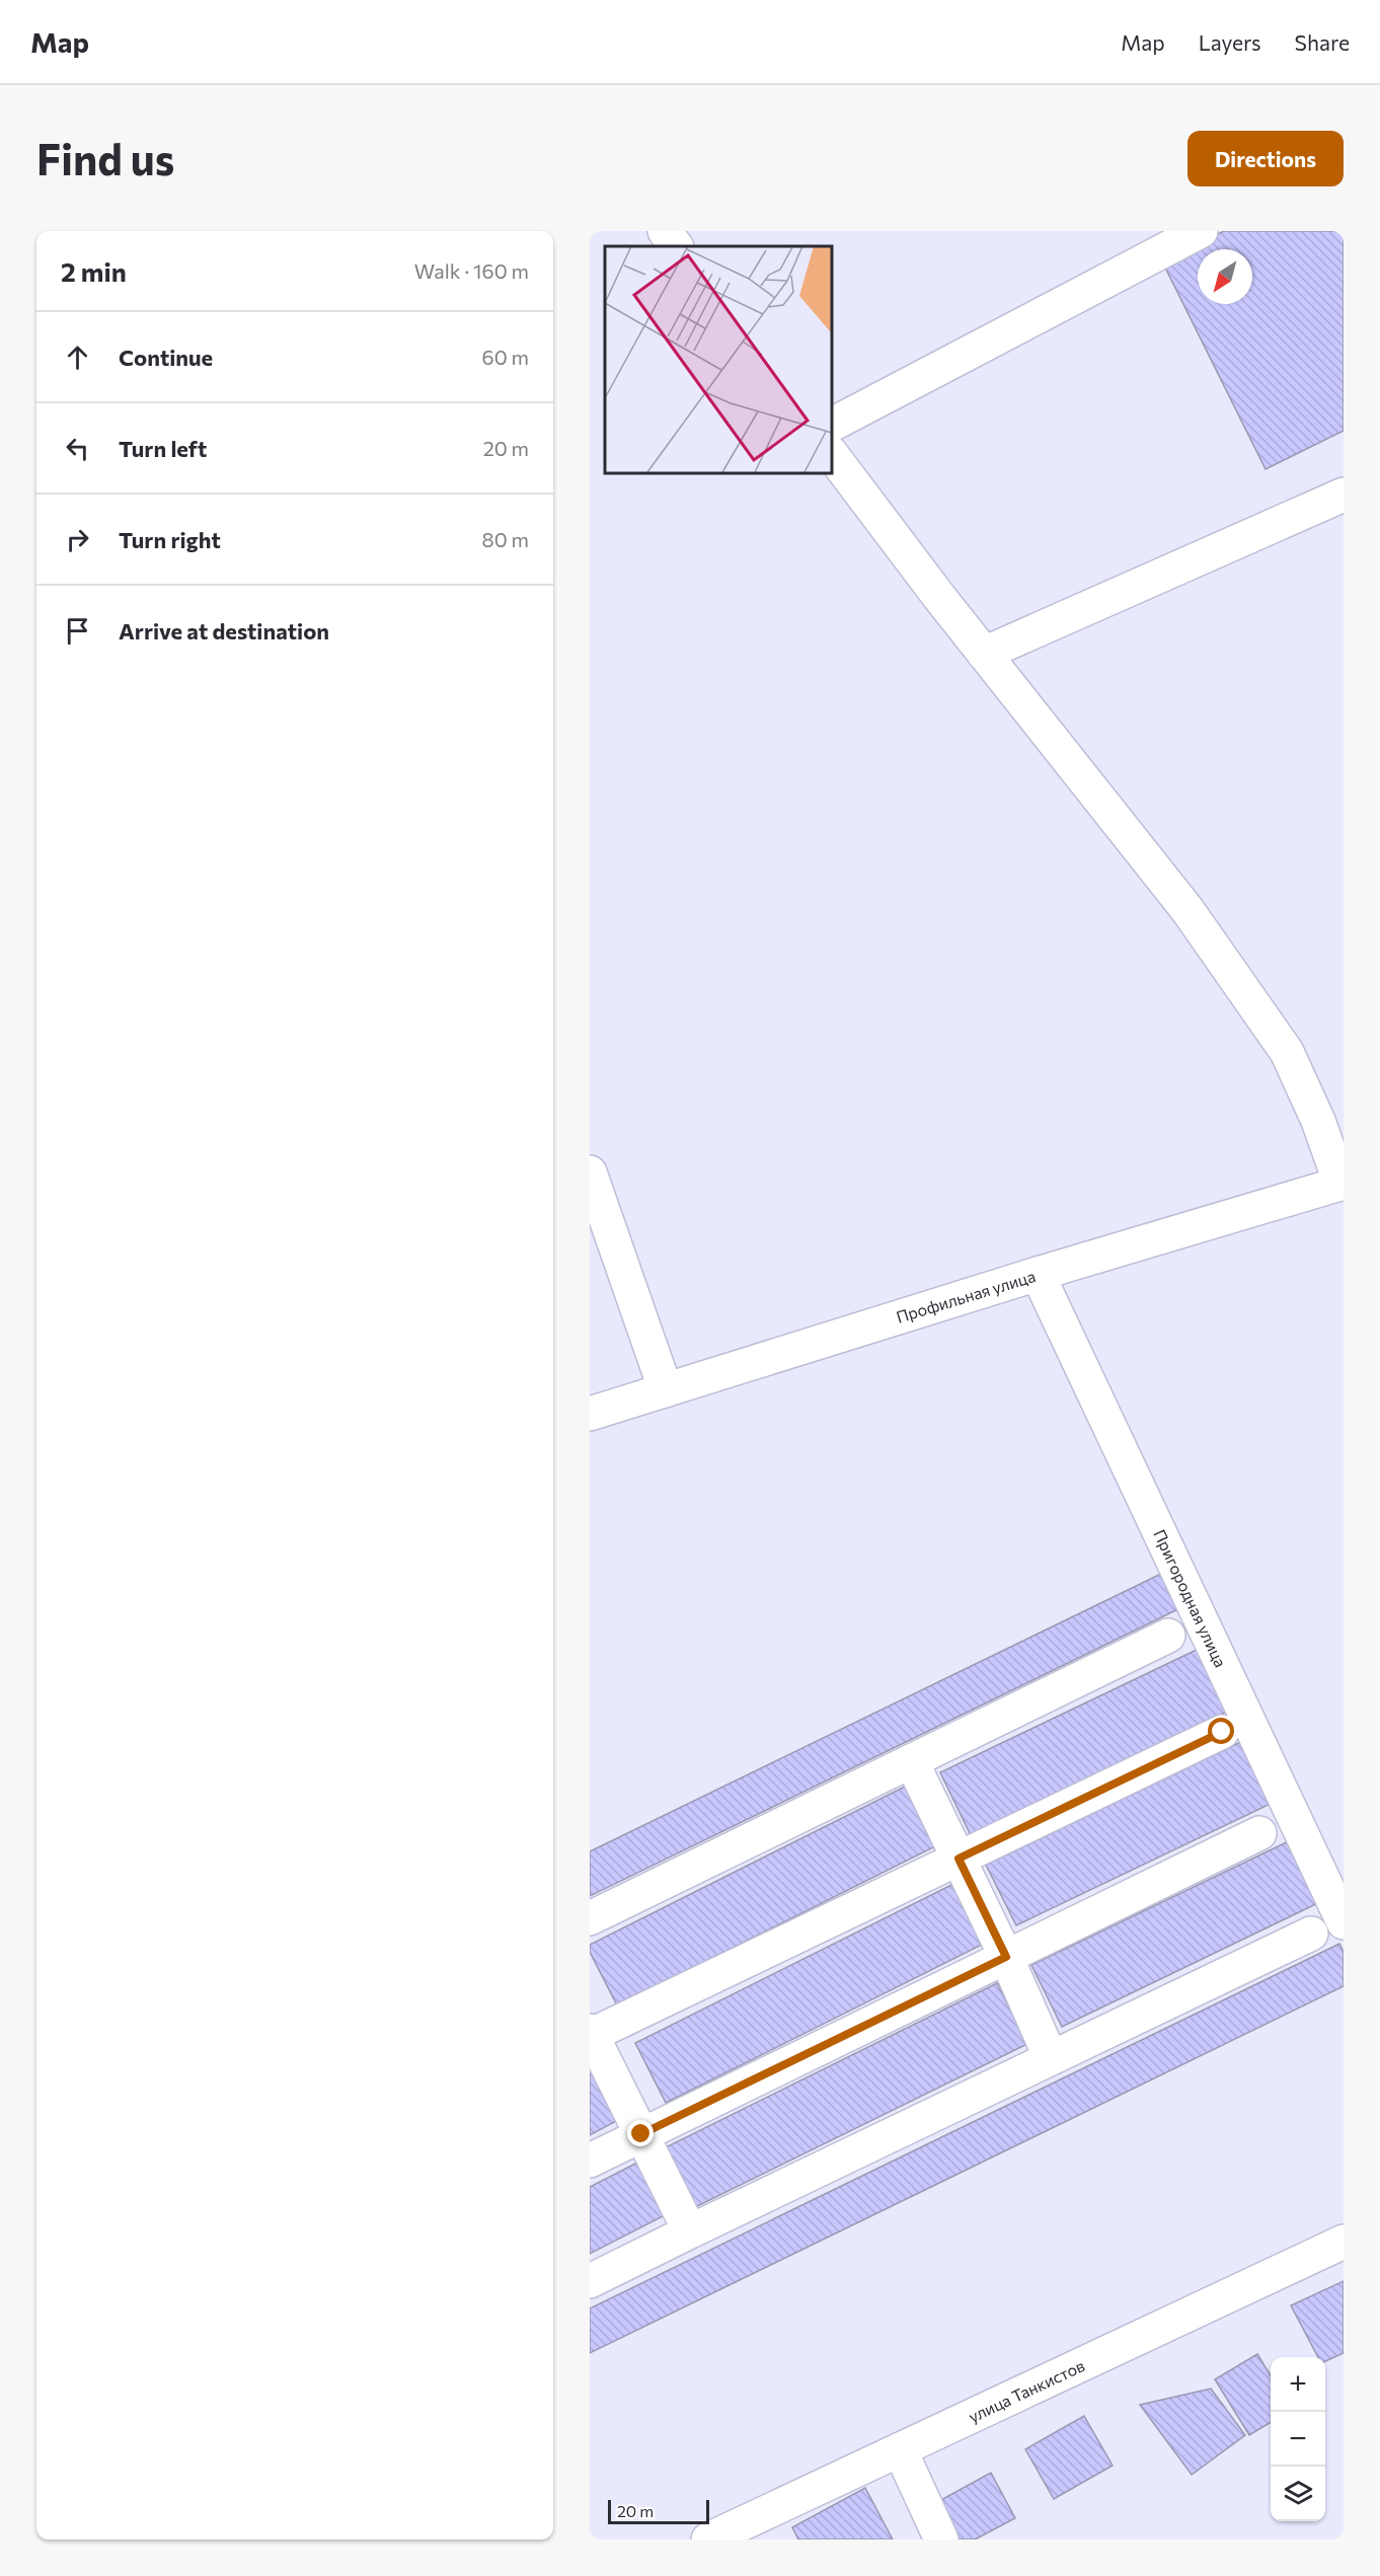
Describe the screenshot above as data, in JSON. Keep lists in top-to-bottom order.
{
  "streets": {
    "street": ["Профильная улица", "Пригородная улица", "улица Танкистов"]
  },
  "crossings": [
    ["Профильная улица", "Пригородная улица"]
  ],
  "scale_bar": "20 m",
  "north": "bottom left",
  "page": {
    "header": "Map",
    "nav": ["Map", "Layers", "Share"],
    "buttons": "Directions",
    "title": "Find us",
    "heading": ["2 min", "Walk · 160 m"],
    "list": [
      ["Continue", "60 m"],
      ["Turn left", "20 m"],
      ["Turn right", "80 m"],
      "Arrive at destination"
    ],
    "map_buttons": ["+", "−"],
    "scale": "20 m"
  }
}
